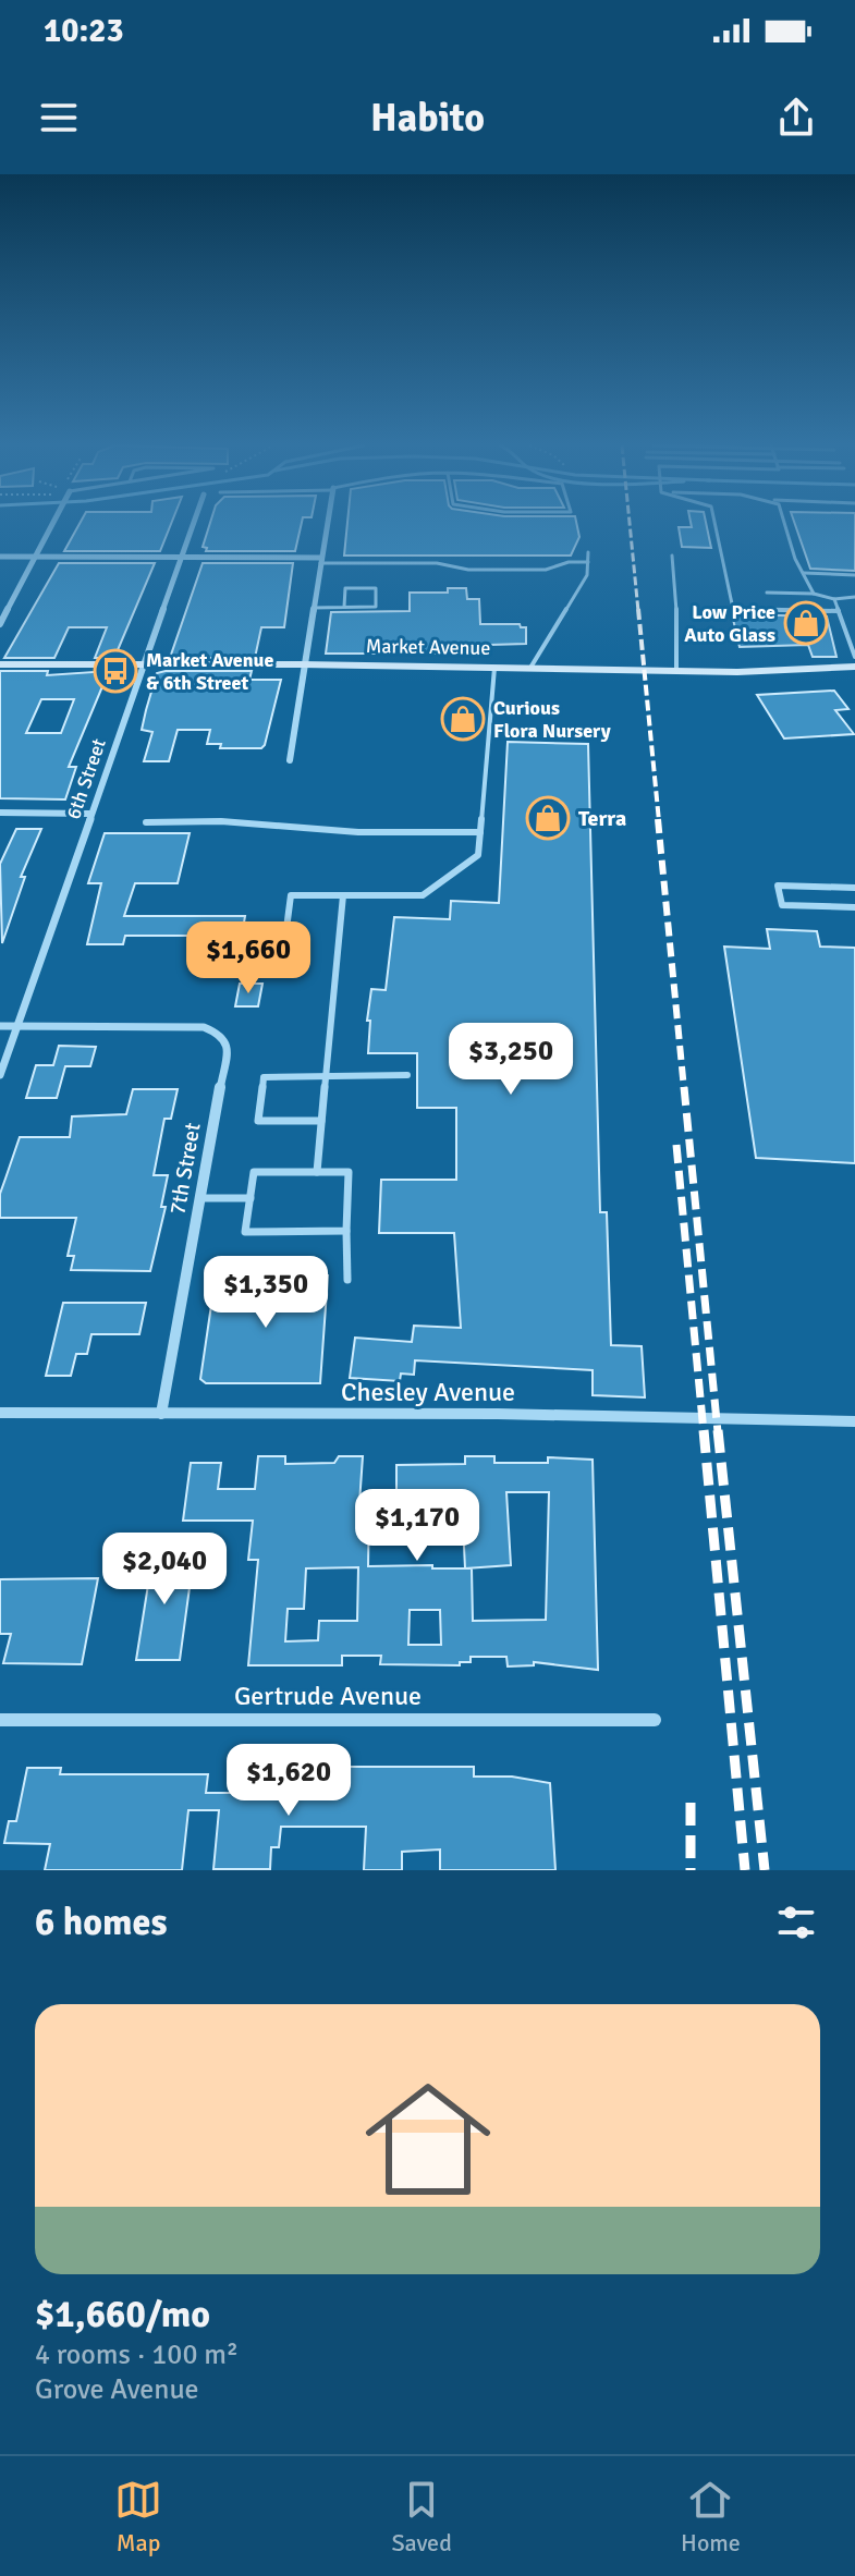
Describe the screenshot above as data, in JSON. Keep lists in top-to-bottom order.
{
  "streets": {
    "street": [
      "Market Avenue",
      "6th Street",
      "7th Street",
      "Chesley Avenue",
      "Gertrude Avenue"
    ]
  },
  "crossings": [
    ["Market Avenue", "6th Street"],
    ["6th Street", "7th Street"],
    ["7th Street", "Chesley Avenue"]
  ],
  "places": {
    "shop": ["Low Price Auto Glass", "Curious Flora Nursery", "Terra"],
    "bus stop": ["Market Avenue & 6th Street"]
  },
  "page": {
    "status": "10:23",
    "header": "Habito",
    "price": [
      "$1,660",
      "$3,250",
      "$1,350",
      "$1,170",
      "$2,040",
      "$1,620"
    ],
    "heading": "6 homes",
    "list": [
      {
        "name": "$1,660/mo",
        "note": "4 rooms · 100 m² · Grove Avenue"
      }
    ],
    "tabs": ["Map", "Saved", "Home"]
  }
}
